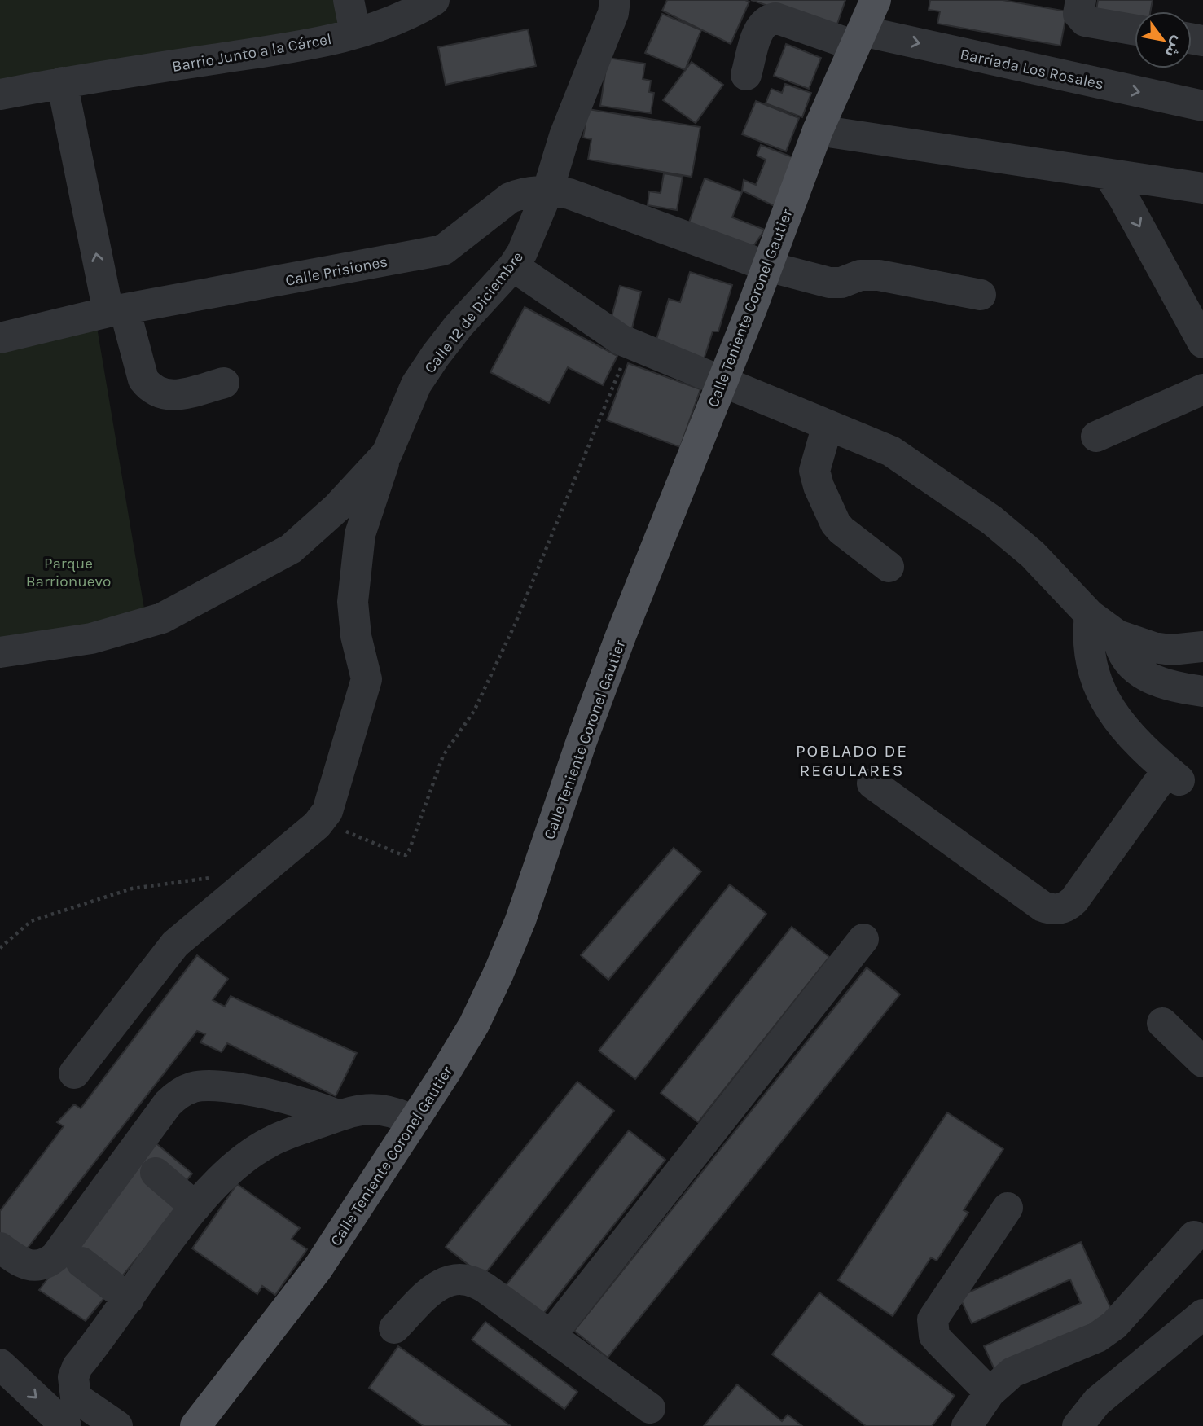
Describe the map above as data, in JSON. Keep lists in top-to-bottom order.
{
  "streets": {
    "main road": ["Calle Teniente Coronel Gautier"],
    "street": [
      "Barrio Junto a la Cárcel",
      "Barriada Los Rosales",
      "Calle Prisiones",
      "Calle 12 de Diciembre"
    ]
  },
  "crossings": [
    ["Barriada Los Rosales", "Calle Teniente Coronel Gautier"],
    ["Calle Prisiones", "Calle 12 de Diciembre"]
  ],
  "districts": ["POBLADO DE REGULARES"],
  "parks": ["Parque Barrionuevo"],
  "north": "bottom right"
}
